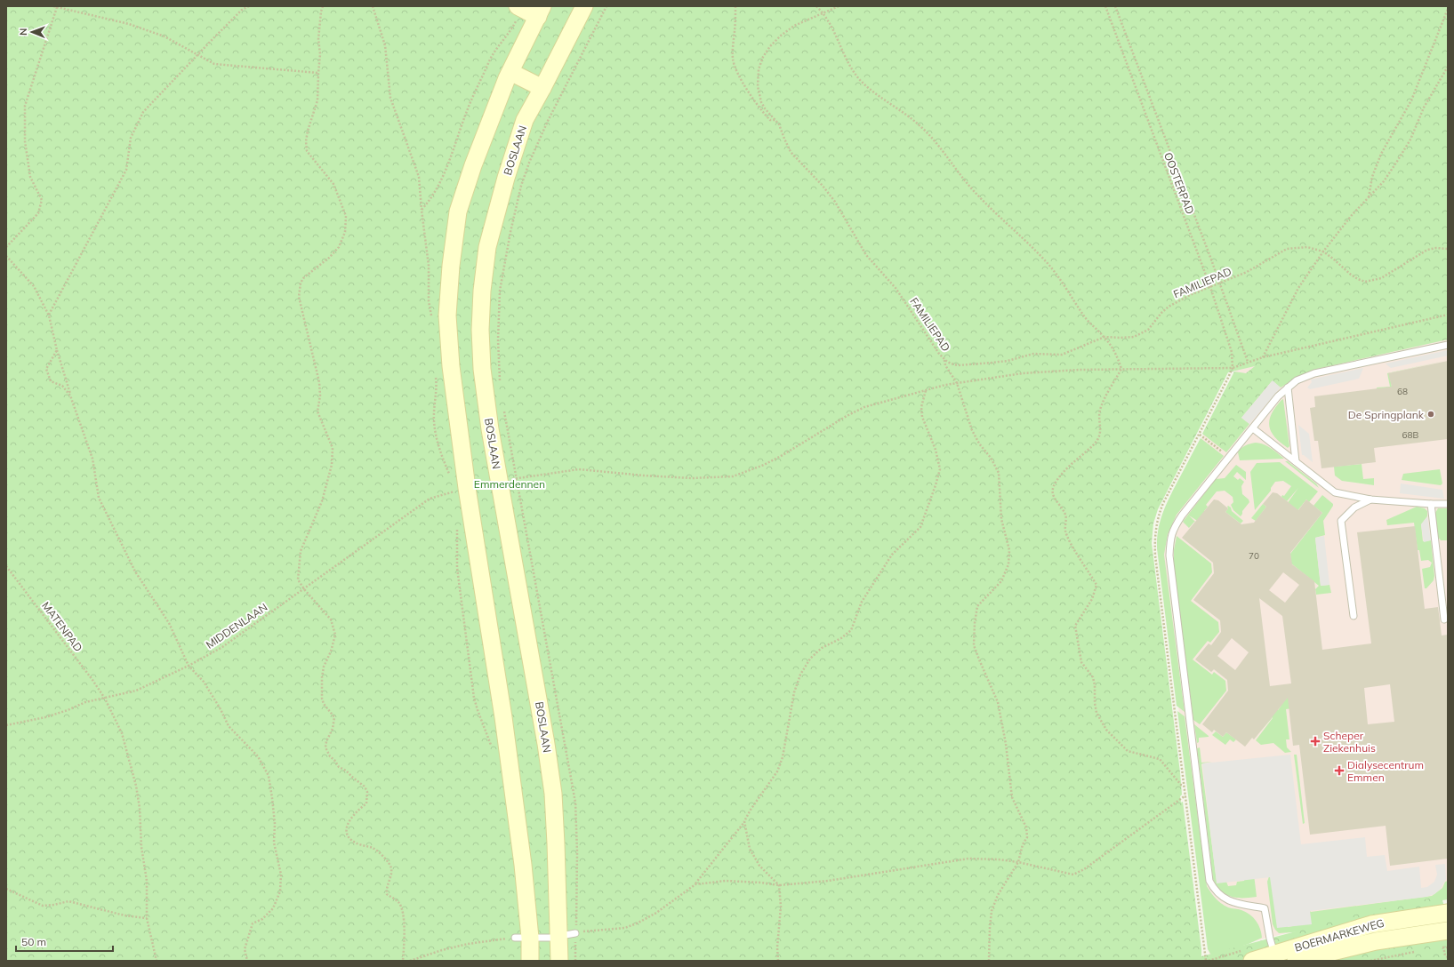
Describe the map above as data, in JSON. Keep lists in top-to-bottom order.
{
  "streets": {
    "main road": ["BOSLAAN", "BOERMARKEWEG"],
    "path": [
      "OOSTERPAD",
      "FAMILIEPAD",
      "MIDDENLAAN",
      "MATENPAD"
    ]
  },
  "crossings": [
    ["OOSTERPAD", "FAMILIEPAD"],
    ["MIDDENLAAN", "MATENPAD"]
  ],
  "parks": ["Emmerdennen"],
  "places": {
    "other": ["De Springplank"],
    "health": ["Scheper Ziekenhuis", "Dialysecentrum Emmen"]
  },
  "house_numbers": ["68", "68B", "70"],
  "scale_bar": "50 m",
  "north": "left"
}
